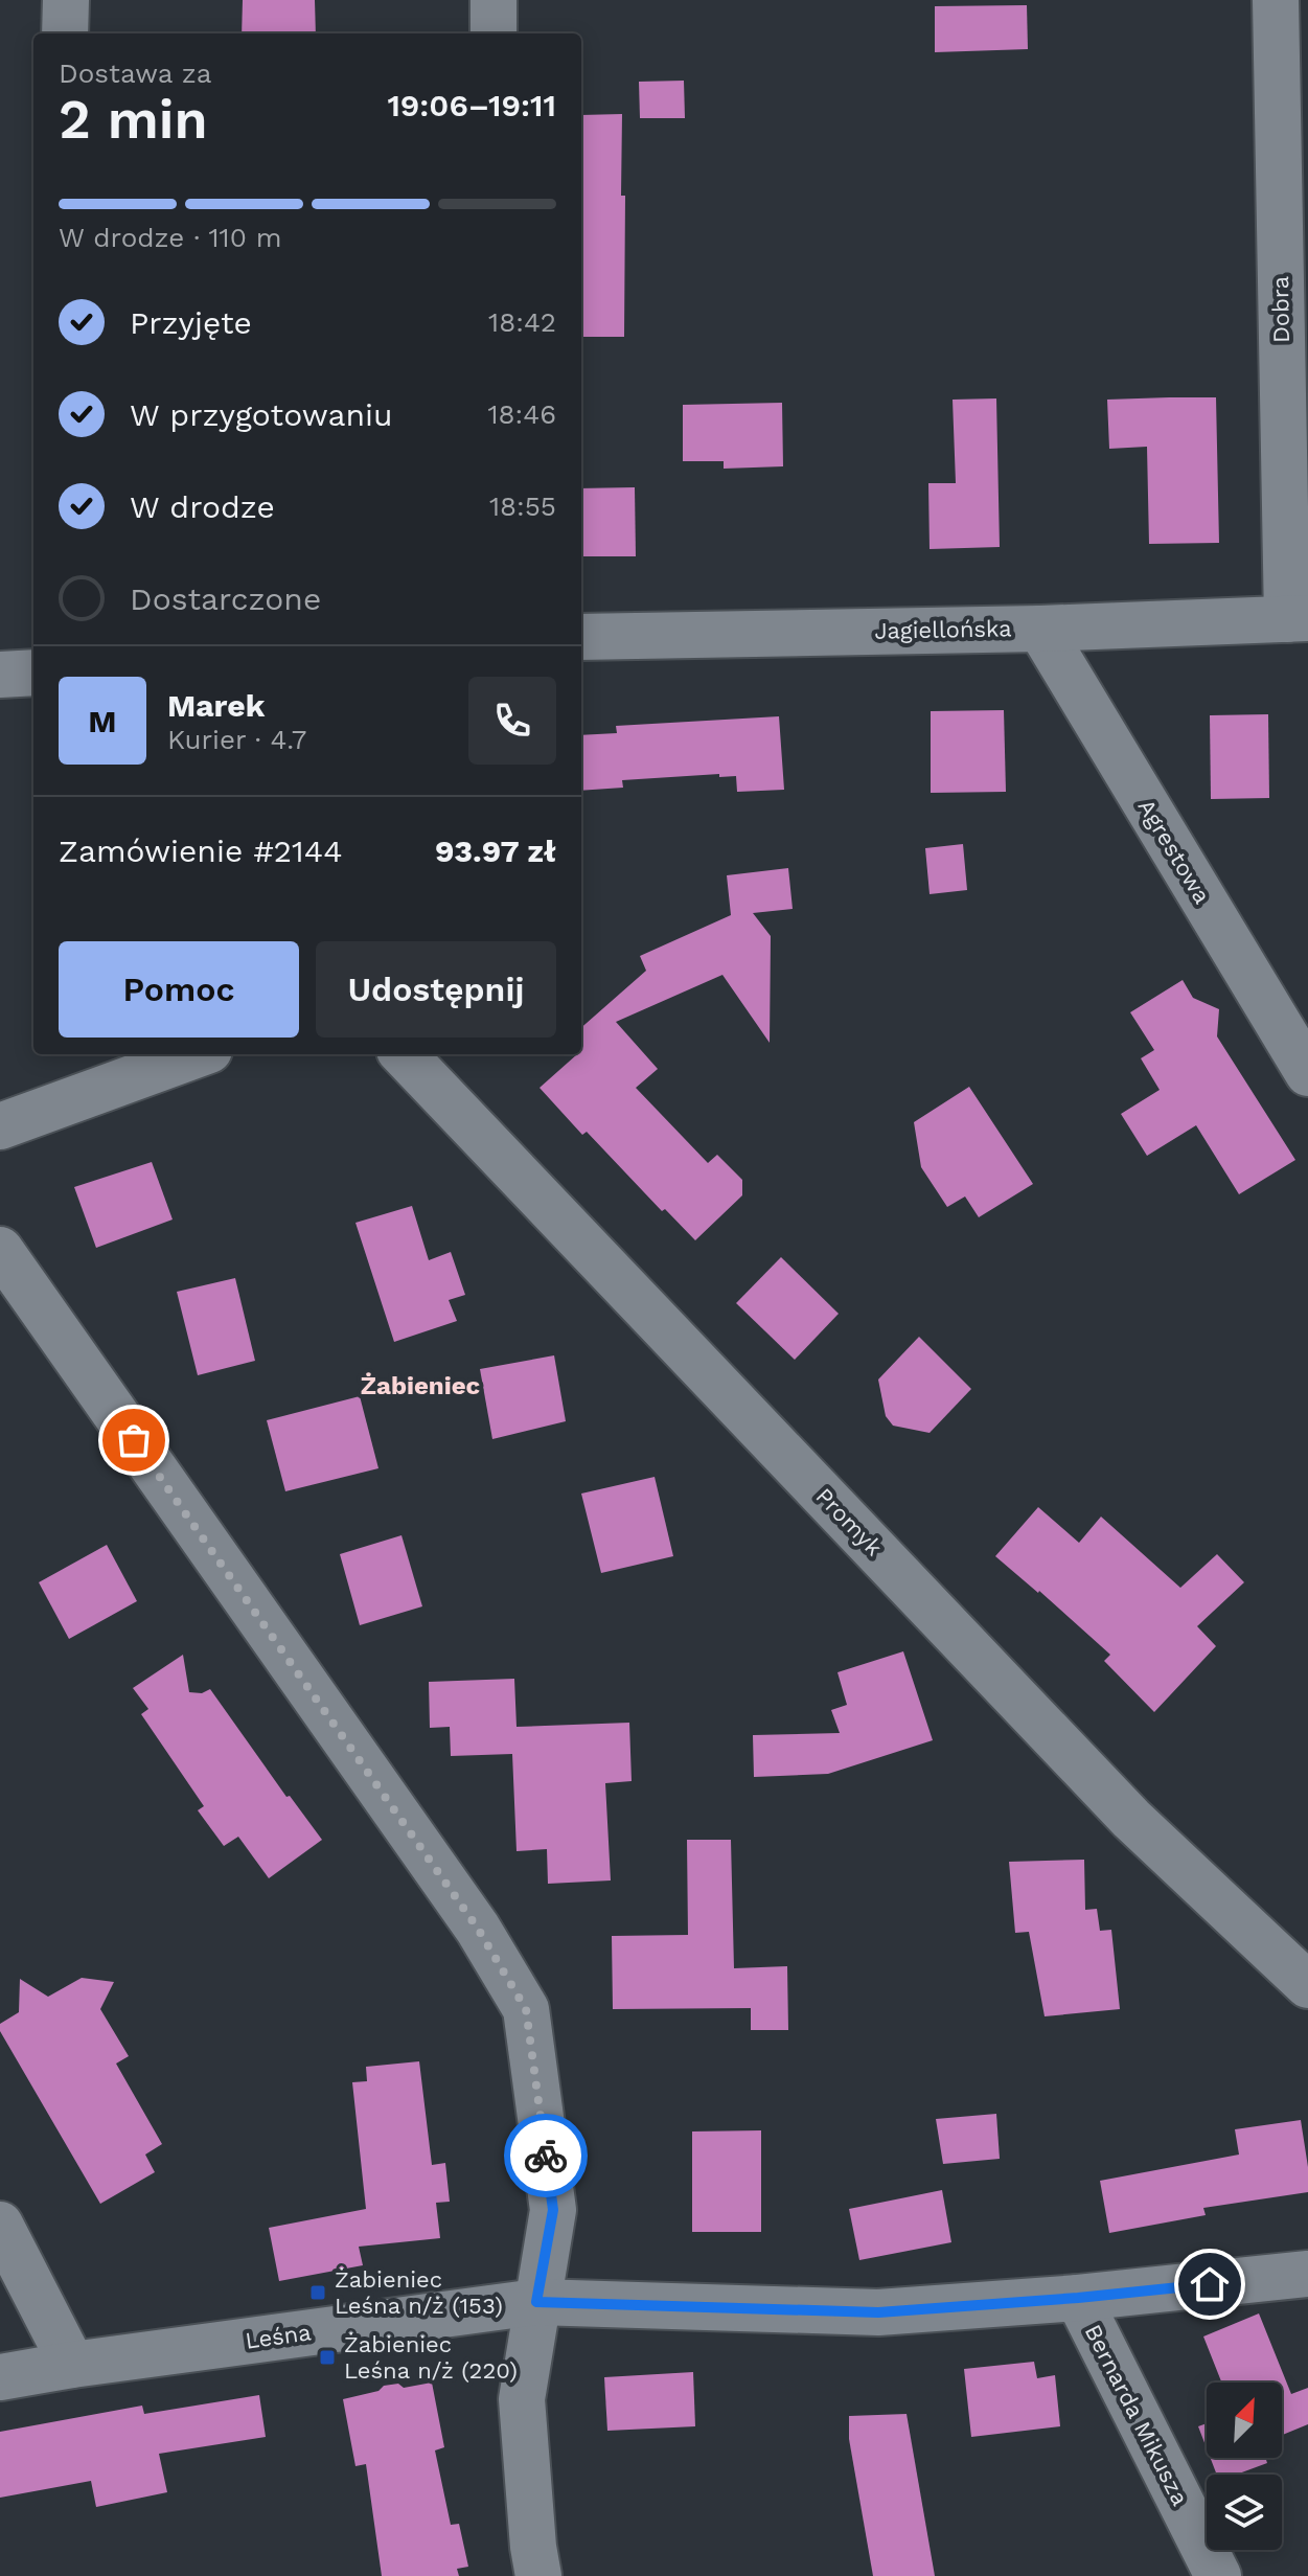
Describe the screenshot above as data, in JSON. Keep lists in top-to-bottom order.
{
  "streets": {
    "street": [
      "Dobra",
      "Jagiellońska",
      "Agrestowa",
      "Promyk",
      "Leśna",
      "Bernarda Mikusza"
    ]
  },
  "crossings": [
    ["Dobra", "Jagiellońska"],
    ["Jagiellońska", "Agrestowa"],
    ["Leśna", "Bernarda Mikusza"]
  ],
  "districts": ["Żabieniec"],
  "places": {
    "transit": ["Żabieniec Leśna n/ż (153)", "Żabieniec Leśna n/ż (220)"]
  },
  "north": "top right",
  "page": {
    "heading": ["2 min", "Dostawa za", "19:06–19:11"],
    "panel": [
      "Marek",
      "Kurier · 4.7",
      "Zamówienie #2144",
      "93.97 zł"
    ],
    "bar": "W drodze · 110 m",
    "list": [
      ["Przyjęte", "18:42"],
      ["W przygotowaniu", "18:46"],
      ["W drodze", "18:55"],
      "Dostarczone"
    ],
    "round": "M",
    "buttons": ["Pomoc", "Udostępnij"]
  }
}
